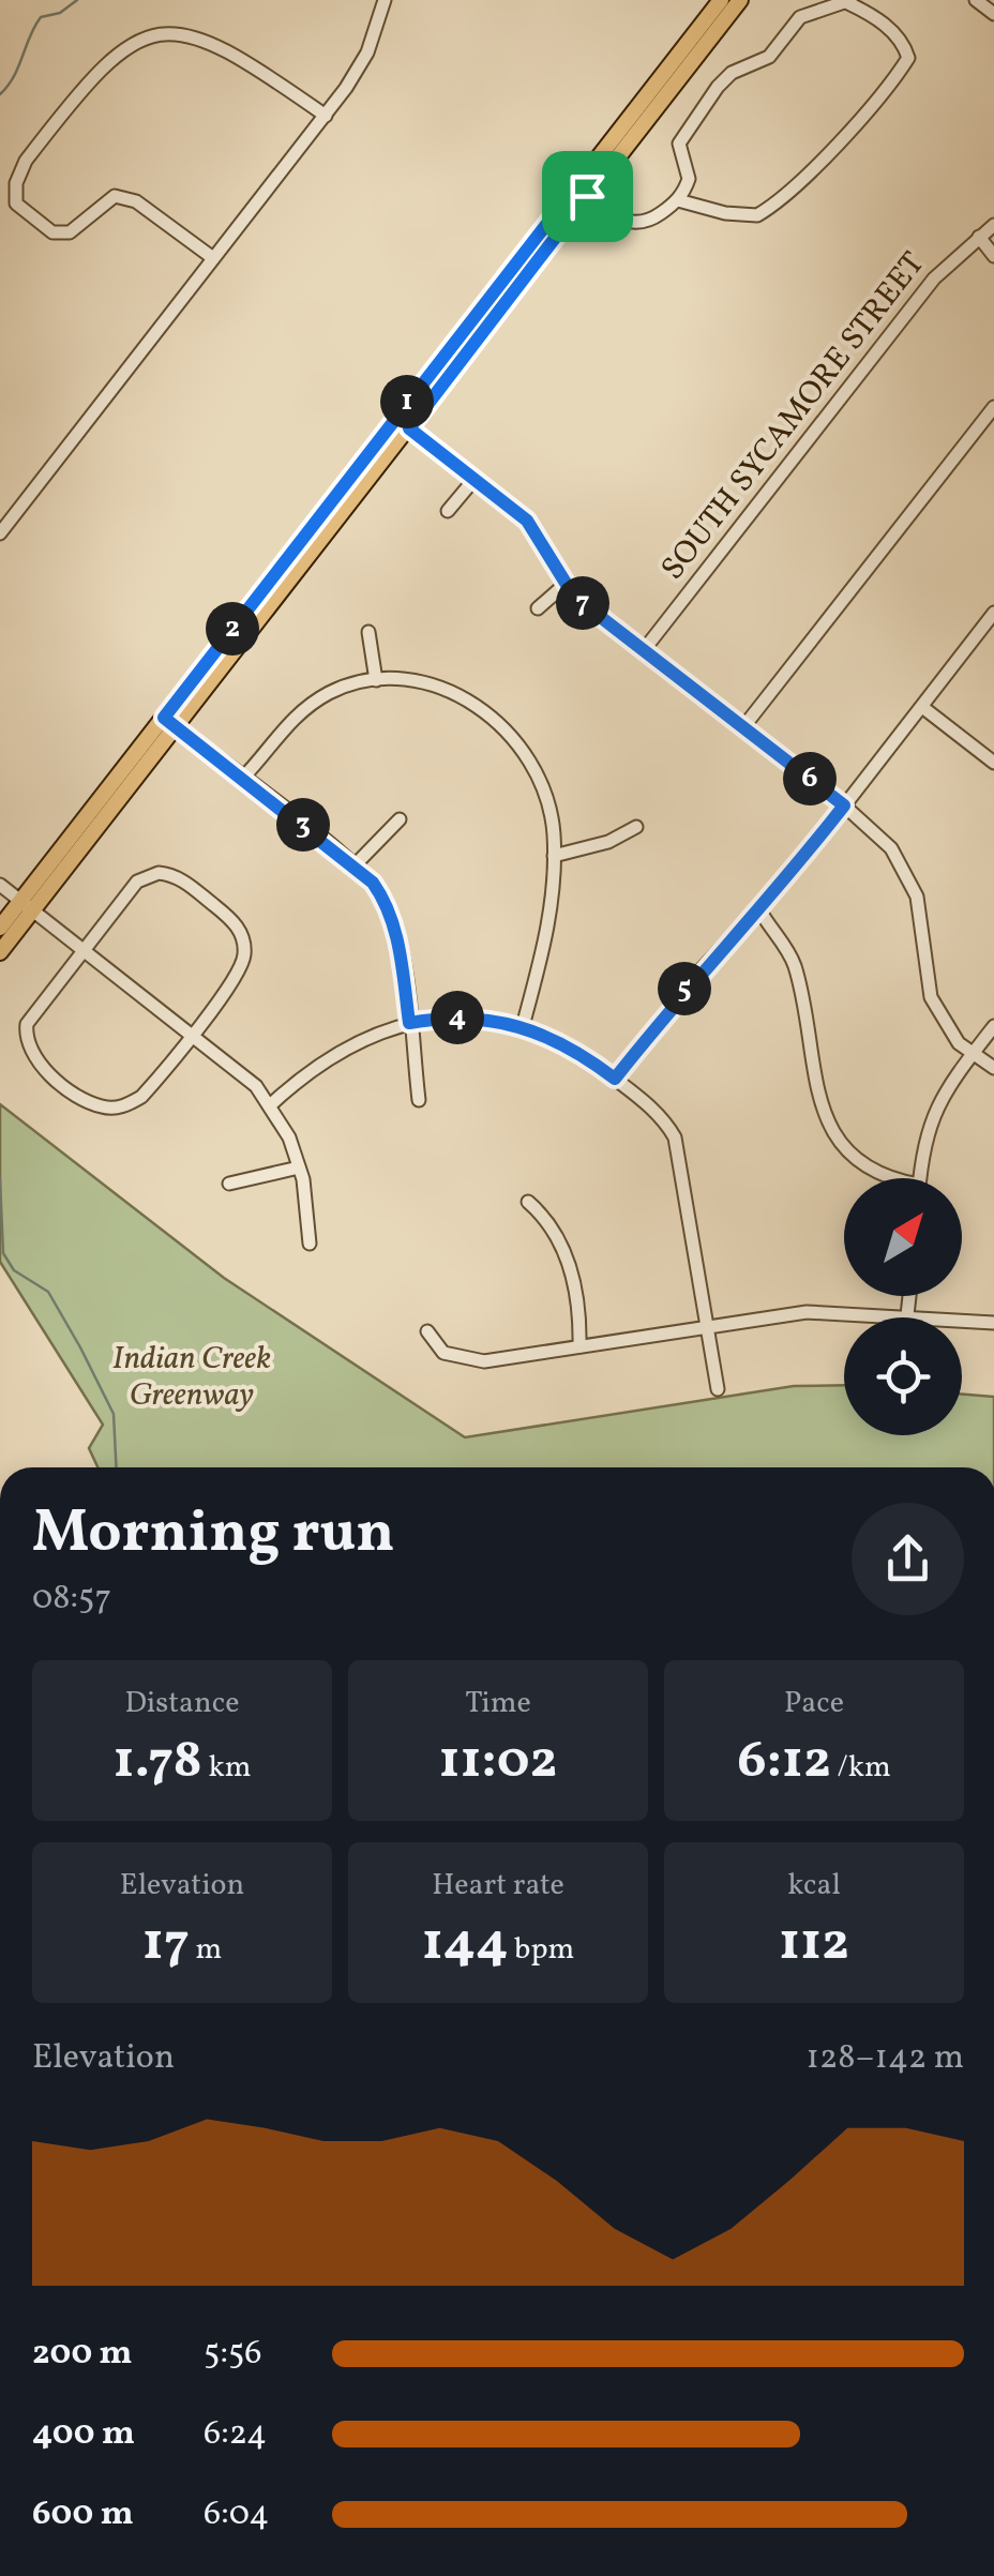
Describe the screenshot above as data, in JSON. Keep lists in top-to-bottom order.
{
  "streets": {
    "street": ["SOUTH SYCAMORE STREET"]
  },
  "parks": ["Indian Creek Greenway"],
  "north": "top right",
  "page": {
    "pins": [
      "1",
      "7",
      "2",
      "6",
      "3",
      "5",
      "4"
    ],
    "heading": ["Morning run", "08:57"],
    "stats": [
      ["Distance", "1.78 km"],
      ["Time", "11:02"],
      ["Pace", "6:12 /km"],
      ["Elevation", "17 m"],
      ["Heart rate", "144 bpm"],
      ["kcal", "112"]
    ],
    "chart": ["Elevation", "128–142 m"],
    "list": [
      {
        "name": "200 m",
        "note": "5:56"
      },
      {
        "name": "400 m",
        "note": "6:24"
      },
      {
        "name": "600 m",
        "note": "6:04"
      }
    ]
  }
}
